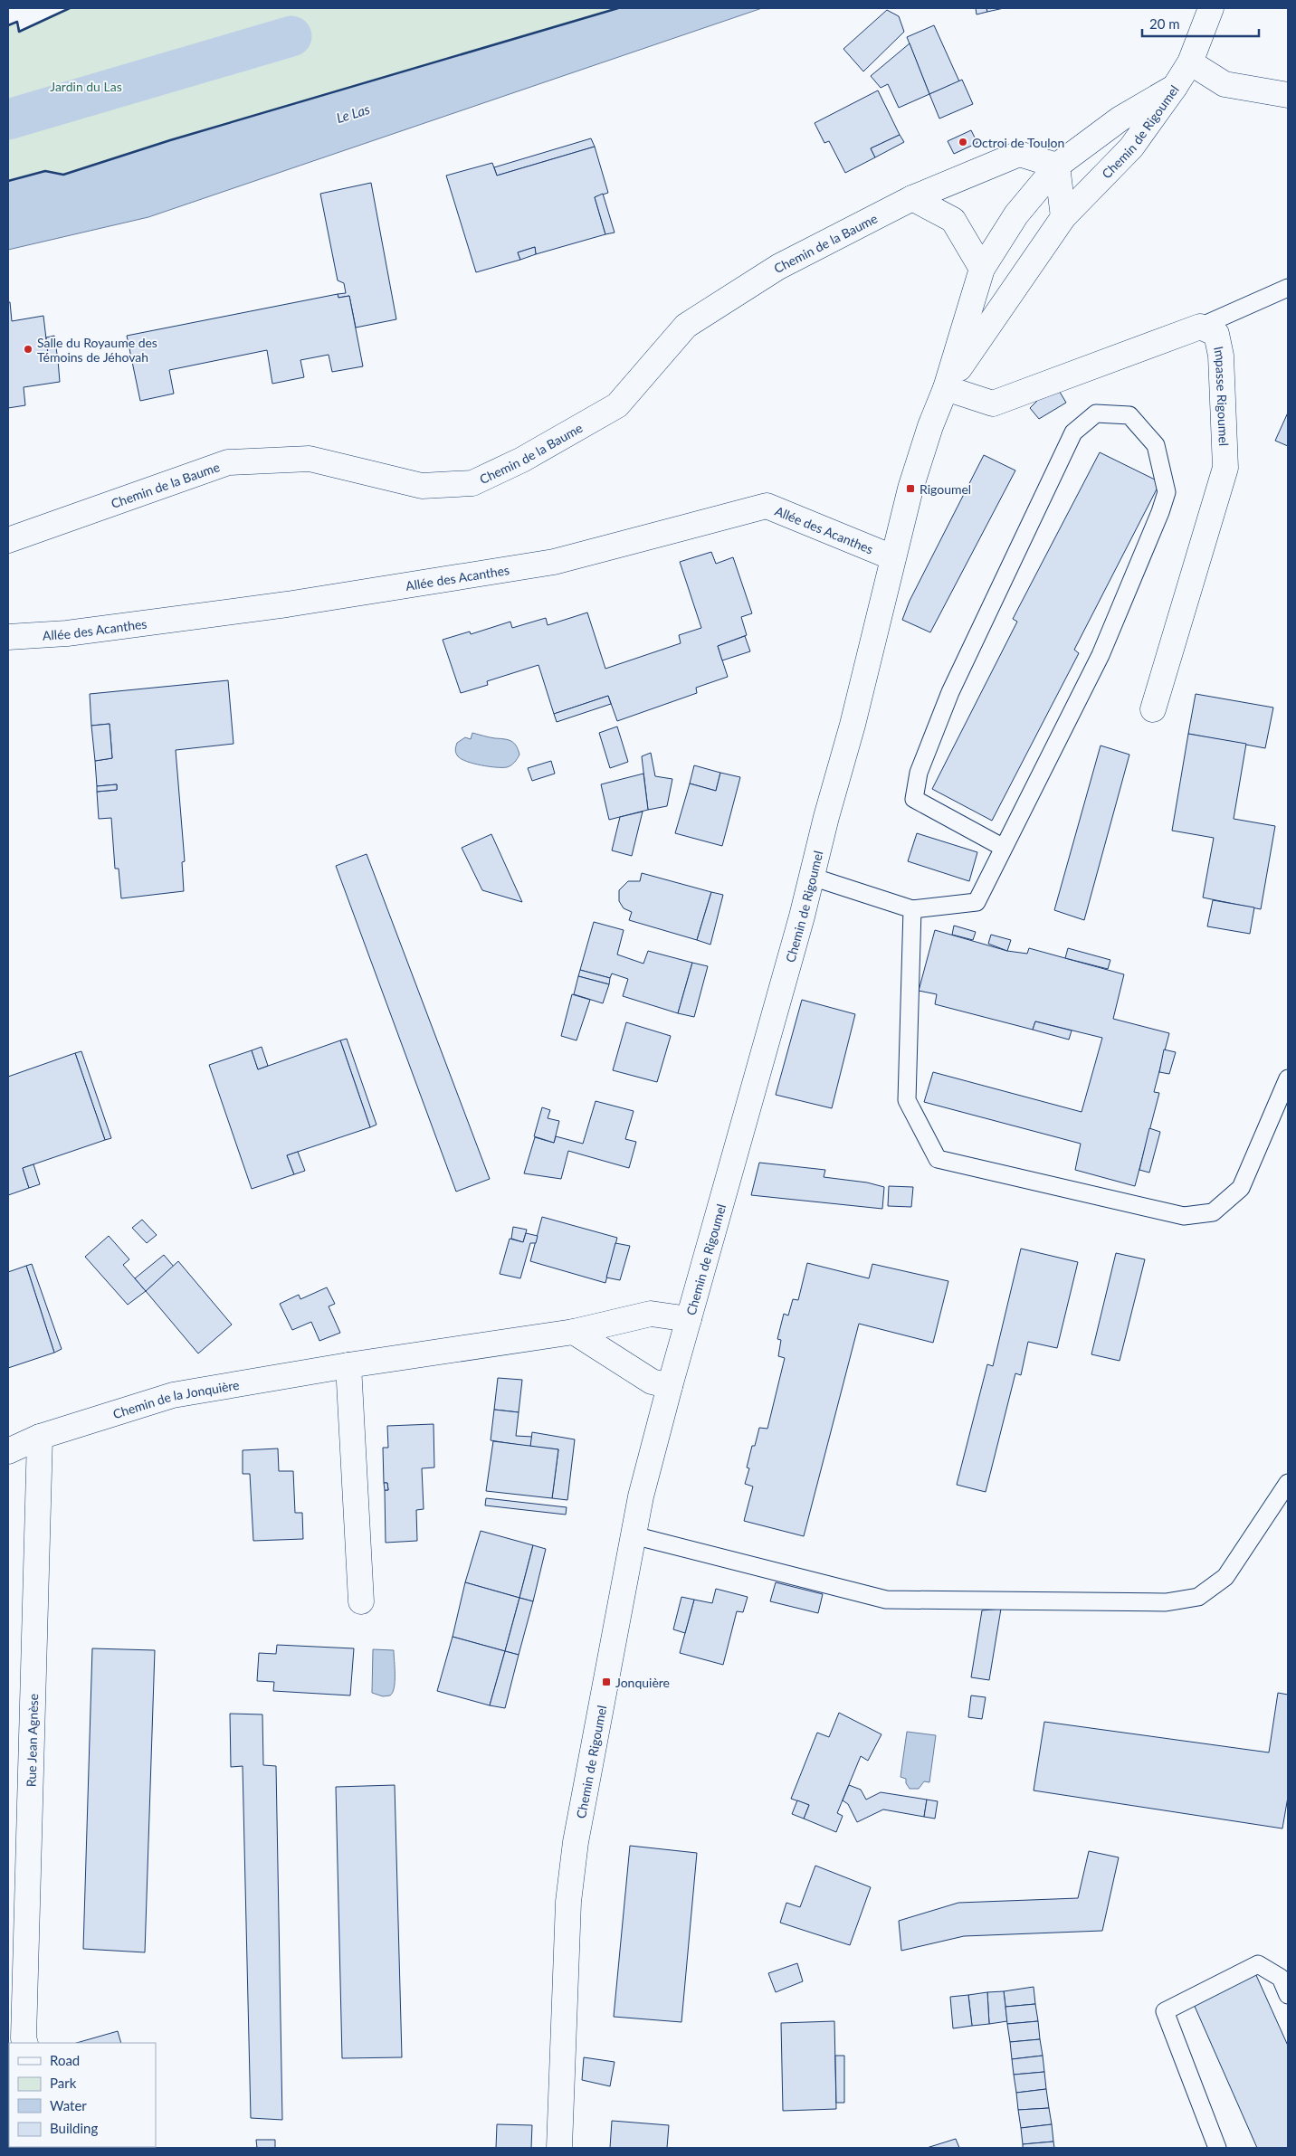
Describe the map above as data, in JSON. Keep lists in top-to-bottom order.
{
  "streets": {
    "street": [
      "Chemin de Rigoumel",
      "Chemin de la Baume",
      "Impasse Rigoumel",
      "Allée des Acanthes",
      "Chemin de la Jonquière",
      "Rue Jean Agnèse"
    ]
  },
  "crossings": [
    ["Chemin de Rigoumel", "Chemin de la Baume"],
    ["Chemin de Rigoumel", "Allée des Acanthes"],
    ["Chemin de Rigoumel", "Chemin de la Jonquière"],
    ["Chemin de la Jonquière", "Rue Jean Agnèse"]
  ],
  "water": ["Le Las"],
  "parks": ["Jardin du Las"],
  "places": {
    "other": ["Octroi de Toulon", "Salle du Royaume des Témoins de Jéhovah"],
    "transit": ["Rigoumel", "Jonquière"]
  },
  "legend": [
    "Road",
    "Park",
    "Water",
    "Building"
  ],
  "scale_bar": "20 m"
}
